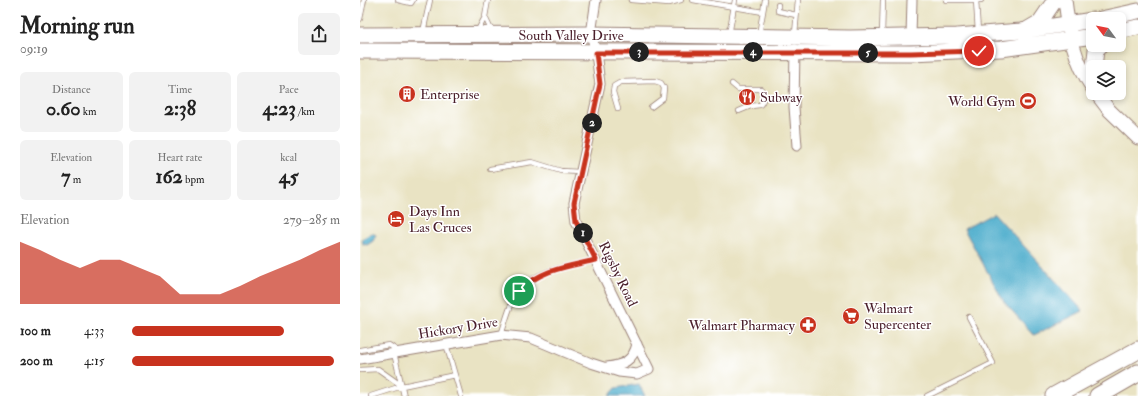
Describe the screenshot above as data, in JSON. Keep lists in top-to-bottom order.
{
  "streets": {
    "main road": ["South Valley Drive"],
    "street": ["Rigsby Road", "Hickory Drive"]
  },
  "crossings": [
    ["South Valley Drive", "Rigsby Road"],
    ["Rigsby Road", "Hickory Drive"]
  ],
  "places": {
    "building": ["Enterprise"],
    "restaurant": ["Subway"],
    "sports": ["World Gym"],
    "hotel": ["Days Inn Las Cruces"],
    "supermarket": ["Walmart Supercenter"],
    "pharmacy": ["Walmart Pharmacy"]
  },
  "north": "top left",
  "page": {
    "heading": ["Morning run", "09:19"],
    "pins": [
      "3",
      "4",
      "5",
      "2",
      "1"
    ],
    "stats": [
      ["Distance", "0.60 km"],
      ["Time", "2:38"],
      ["Pace", "4:23 /km"],
      ["Elevation", "7 m"],
      ["Heart rate", "162 bpm"],
      ["kcal", "45"]
    ],
    "chart": ["Elevation", "279–285 m"],
    "list": [
      {
        "name": "100 m",
        "note": "4:33"
      },
      {
        "name": "200 m",
        "note": "4:15"
      }
    ]
  }
}
